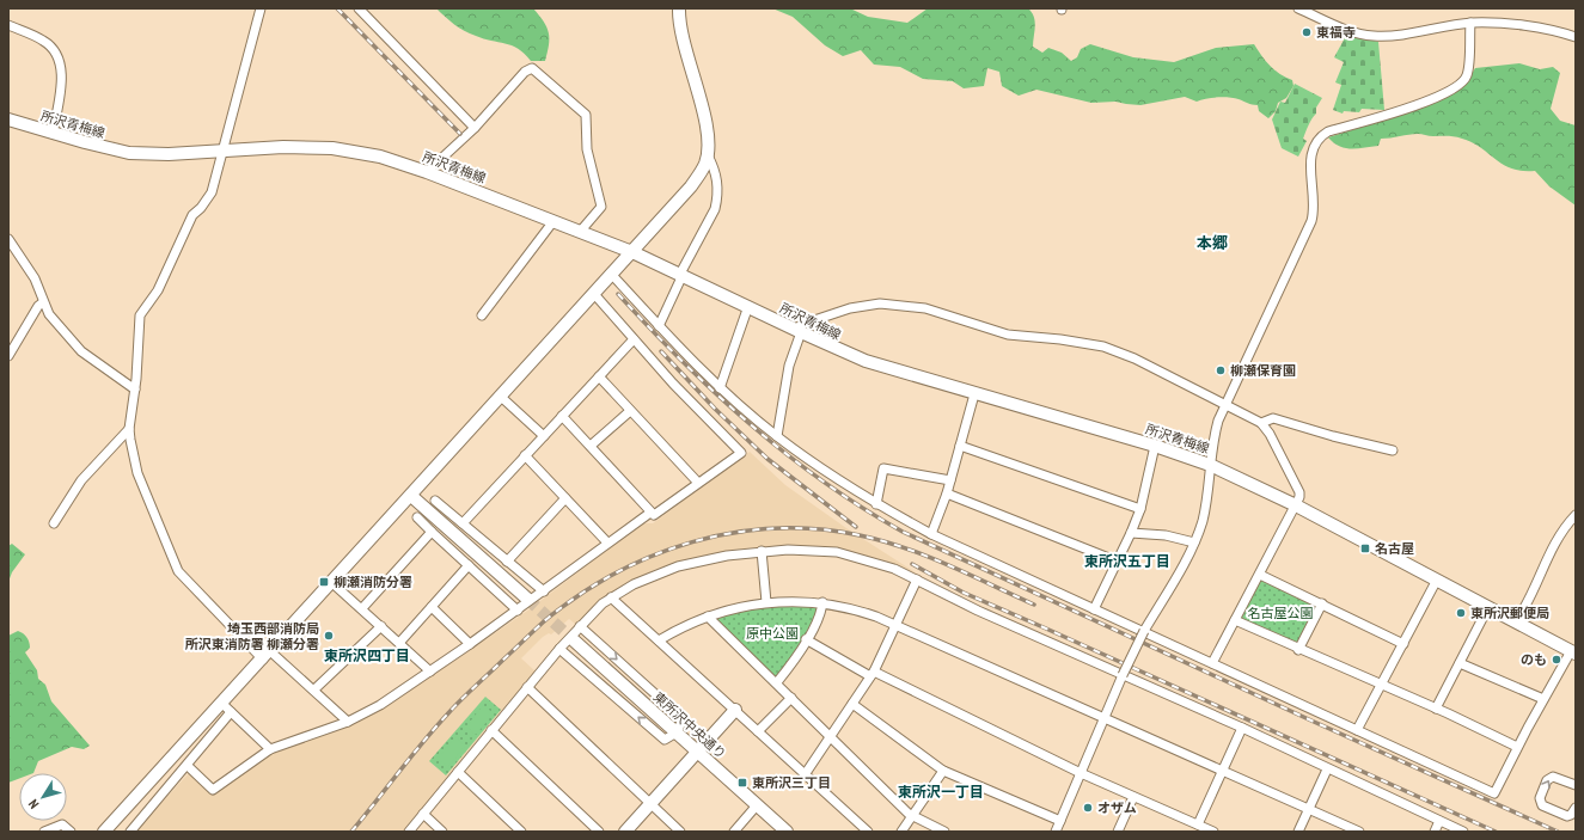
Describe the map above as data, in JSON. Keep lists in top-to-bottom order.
{
  "streets": {
    "main road": ["所沢青梅線", "東所沢中央通り"]
  },
  "districts": [
    "本郷",
    "東所沢五丁目",
    "東所沢四丁目",
    "東所沢一丁目"
  ],
  "parks": ["名古屋公園", "原中公園"],
  "places": {
    "other": [
      "東福寺",
      "柳瀬保育園",
      "東所沢郵便局",
      "埼玉西部消防局 所沢東消防署 柳瀬分署",
      "のも",
      "オザム"
    ],
    "transit": ["名古屋", "柳瀬消防分署", "東所沢三丁目"]
  },
  "north": "bottom left"
}
